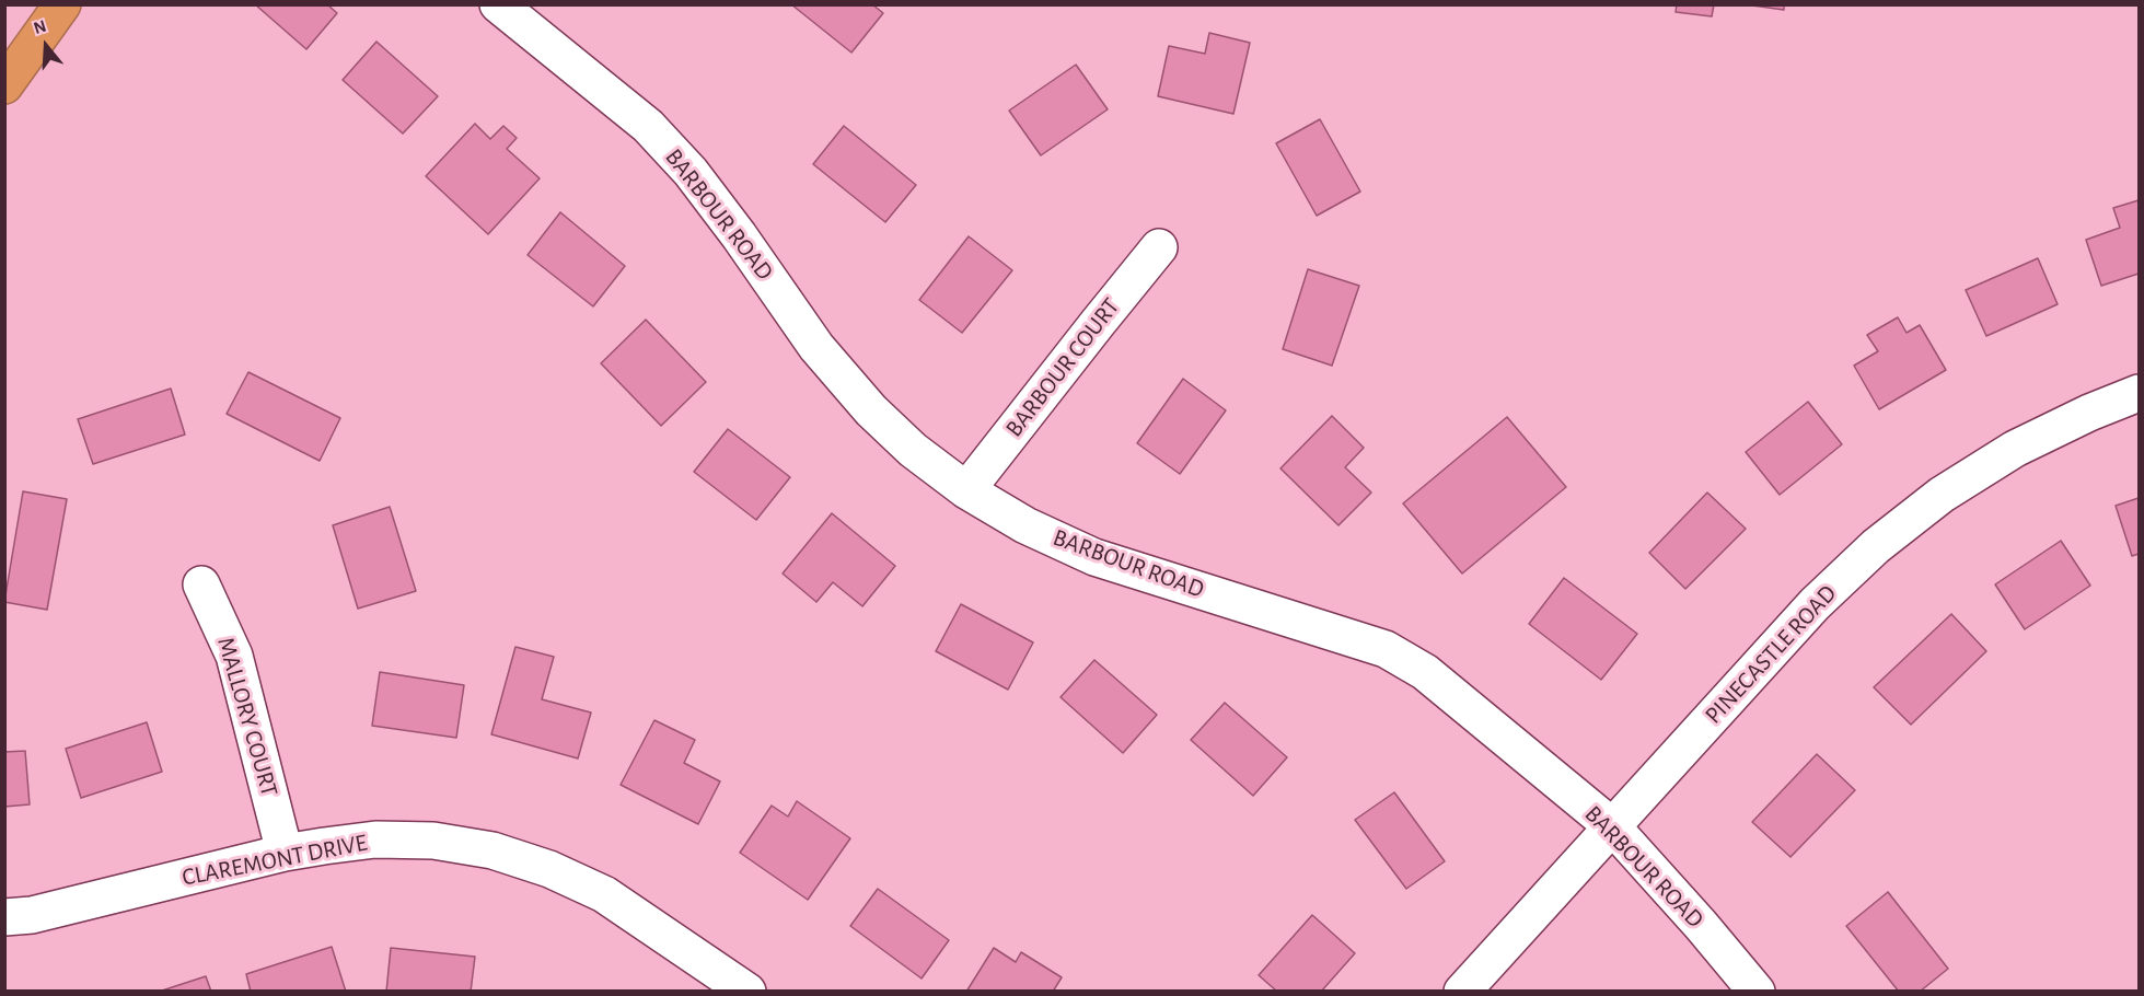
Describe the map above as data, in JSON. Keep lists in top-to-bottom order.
{
  "streets": {
    "street": [
      "BARBOUR ROAD",
      "BARBOUR COURT",
      "PINECASTLE ROAD",
      "MALLORY COURT",
      "CLAREMONT DRIVE"
    ]
  },
  "crossings": [
    ["BARBOUR ROAD", "BARBOUR COURT"],
    ["BARBOUR ROAD", "PINECASTLE ROAD"],
    ["MALLORY COURT", "CLAREMONT DRIVE"]
  ],
  "north": "top"
}
